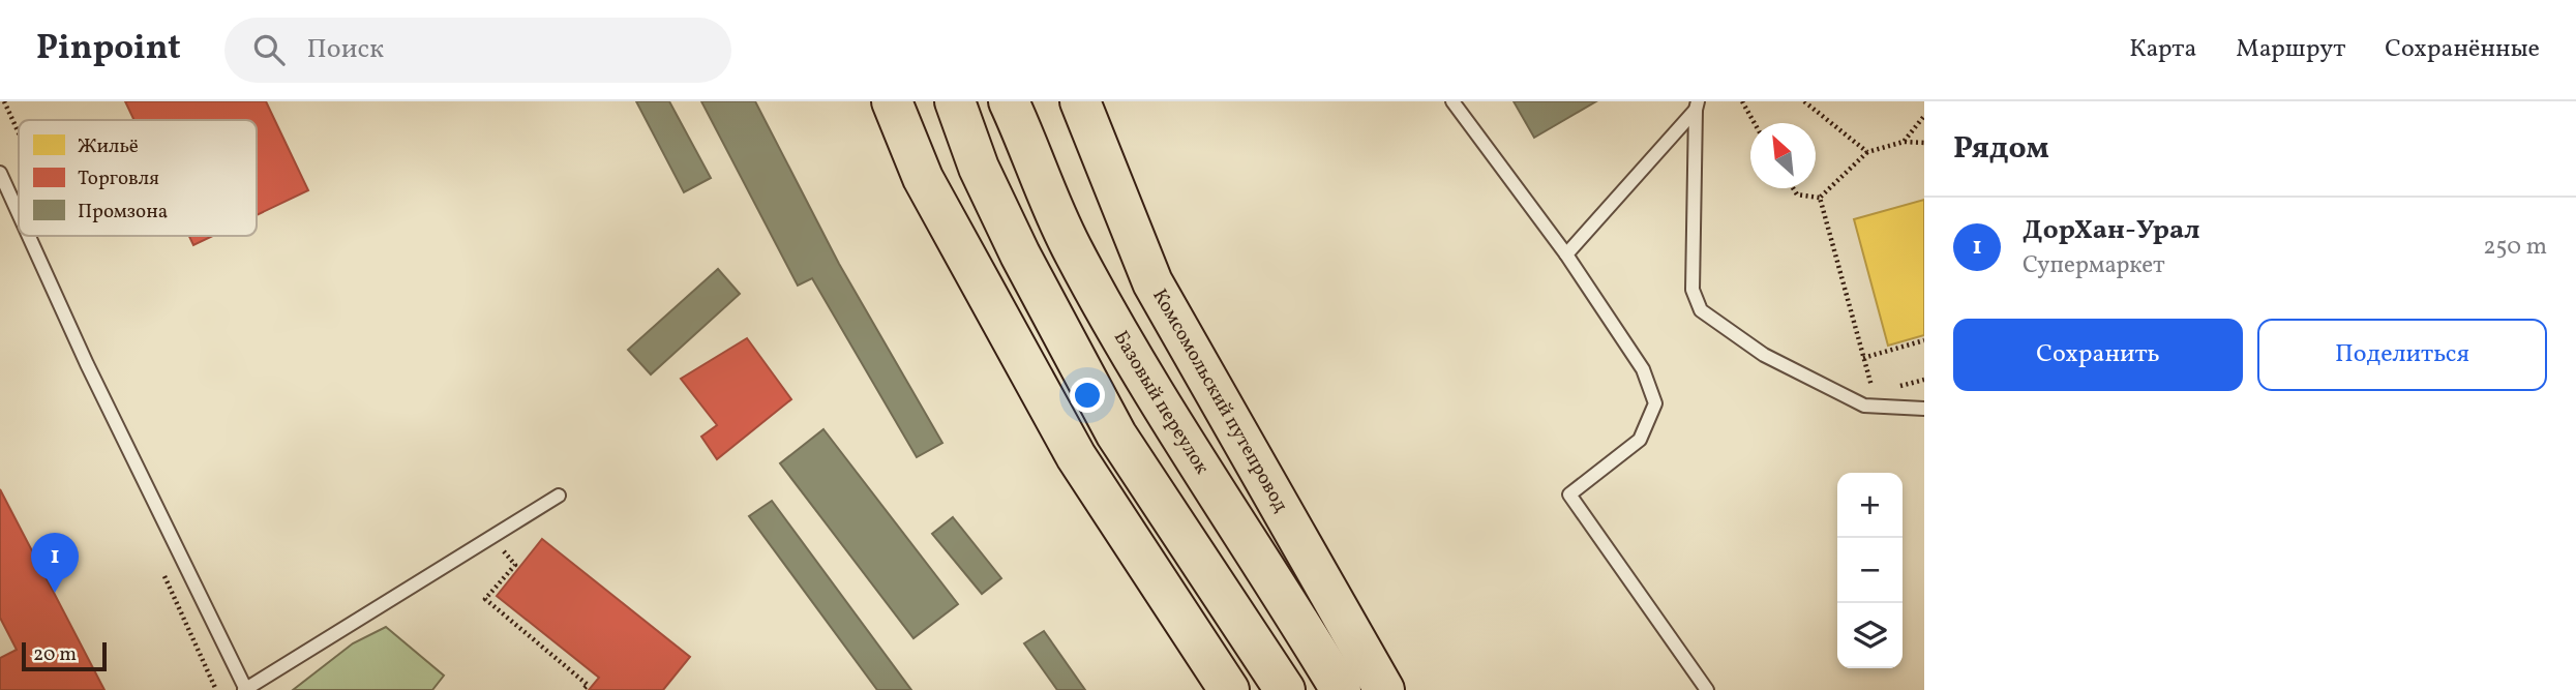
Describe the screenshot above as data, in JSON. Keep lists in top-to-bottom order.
{
  "streets": {
    "main road": ["Комсомольский путепровод", "Базовый переулок"]
  },
  "legend": ["Жильё", "Торговля", "Промзона"],
  "scale_bar": "20 m",
  "north": "top left",
  "page": {
    "header": "Pinpoint",
    "search": "Поиск",
    "nav": ["Карта", "Маршрут", "Сохранённые"],
    "heading": "Рядом",
    "list": [
      {
        "mark": "1",
        "name": "ДорХан-Урал",
        "note": "Супермаркет",
        "value": "250 m"
      }
    ],
    "buttons": ["Сохранить", "Поделиться"],
    "map_buttons": ["+", "−"],
    "pins": "1",
    "scale": "20 m"
  }
}
